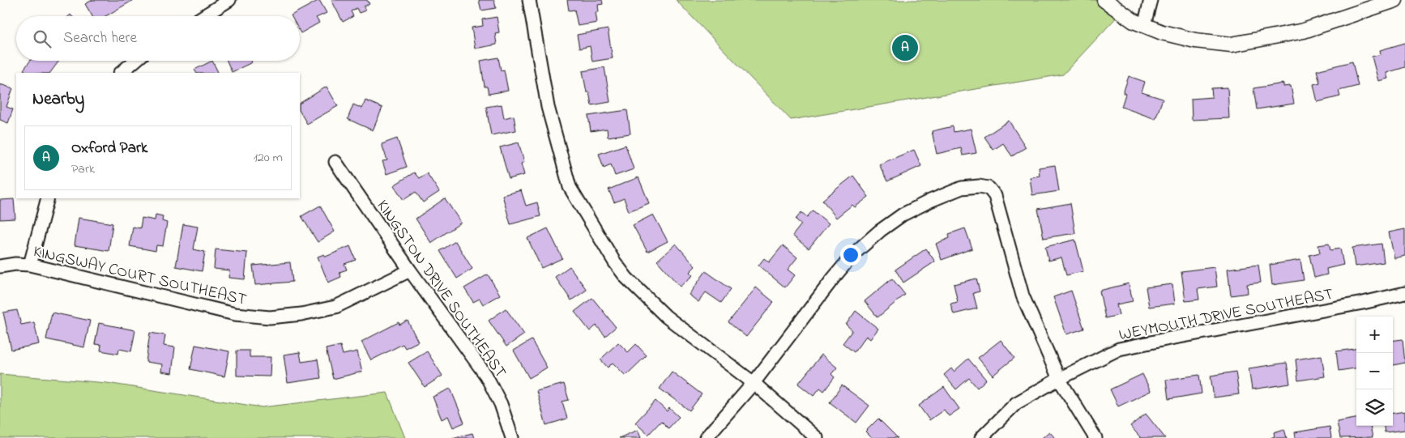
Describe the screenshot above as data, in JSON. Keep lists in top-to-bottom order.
{
  "streets": {
    "street": ["KINGSWAY COURT SOUTHEAST", "KINGSTON DRIVE SOUTHEAST", "WEYMOUTH DRIVE SOUTHEAST"]
  },
  "crossings": [
    ["KINGSWAY COURT SOUTHEAST", "KINGSTON DRIVE SOUTHEAST"]
  ],
  "page": {
    "search": "Search here",
    "pins": "A",
    "heading": "Nearby",
    "list": [
      {
        "mark": "A",
        "name": "Oxford Park",
        "note": "Park",
        "value": "120 m"
      }
    ],
    "map_buttons": ["+", "−"]
  }
}
